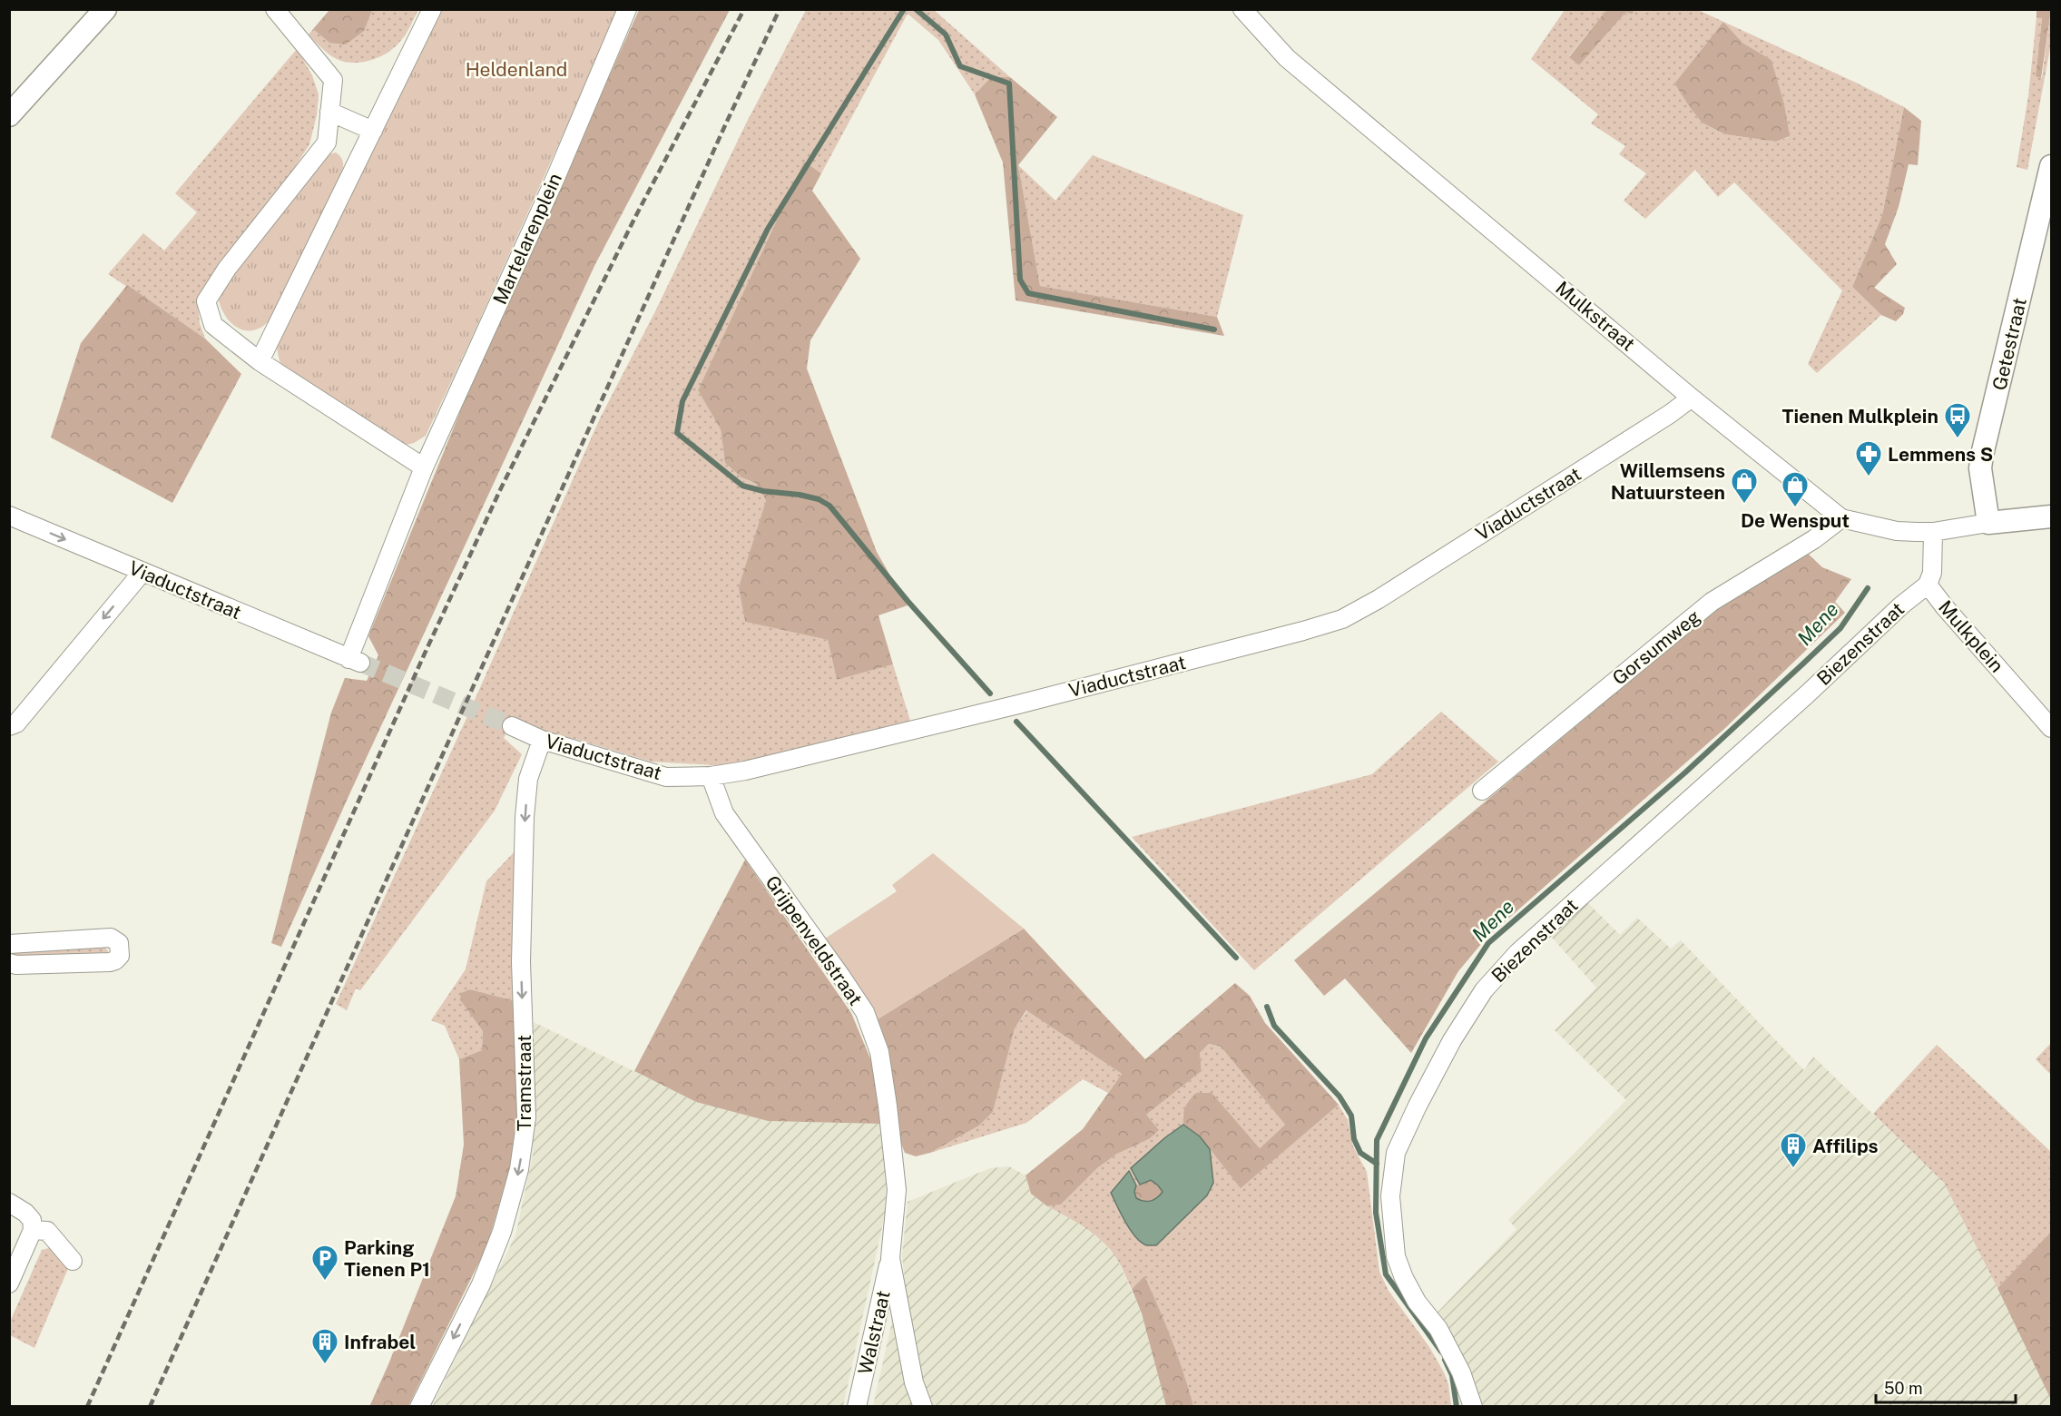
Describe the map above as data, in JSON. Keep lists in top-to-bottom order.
{
  "streets": {
    "street": [
      "Martelarenplein",
      "Mulkstraat",
      "Getestraat",
      "Viaductstraat",
      "Mulkplein",
      "Biezenstraat",
      "Gorsumweg",
      "Grijpenveldstraat",
      "Tramstraat",
      "Walstraat"
    ]
  },
  "crossings": [
    ["Martelarenplein", "Viaductstraat"],
    ["Mulkstraat", "Getestraat"],
    ["Mulkstraat", "Viaductstraat"],
    ["Mulkstraat", "Mulkplein"],
    ["Mulkstraat", "Gorsumweg"],
    ["Viaductstraat", "Grijpenveldstraat"],
    ["Viaductstraat", "Tramstraat"],
    ["Mulkplein", "Biezenstraat"],
    ["Grijpenveldstraat", "Walstraat"]
  ],
  "one_way": ["Tramstraat"],
  "water": ["Mene"],
  "parks": ["Heldenland"],
  "places": {
    "bus stop": ["Tienen Mulkplein"],
    "pharmacy": ["Lemmens S"],
    "shop": ["Willemsens Natuursteen", "De Wensput"],
    "building": ["Affilips", "Infrabel"],
    "parking": ["Parking Tienen P1"]
  },
  "scale_bar": "50 m"
}
